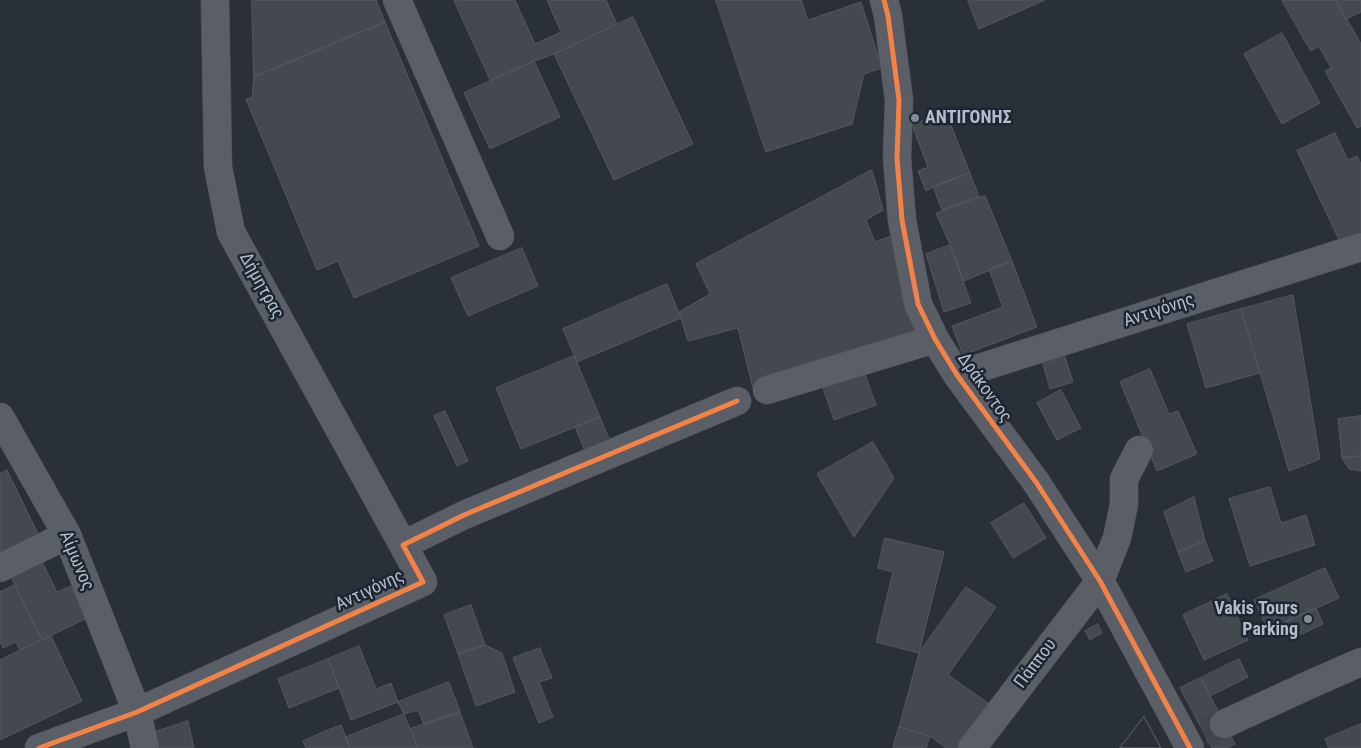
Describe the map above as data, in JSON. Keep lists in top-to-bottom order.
{
  "streets": {
    "street": [
      "Δήμητρας",
      "Αντιγόνης",
      "Δράκοντος",
      "Αίμωνος",
      "Πάππου"
    ]
  },
  "crossings": [
    ["Δήμητρας", "Αντιγόνης"],
    ["Αντιγόνης", "Δράκοντος"],
    ["Αντιγόνης", "Αίμωνος"],
    ["Δράκοντος", "Πάππου"]
  ],
  "places": ["ΑΝΤΙΓΟΝΗΣ", "Vakis Tours Parking"]
}
